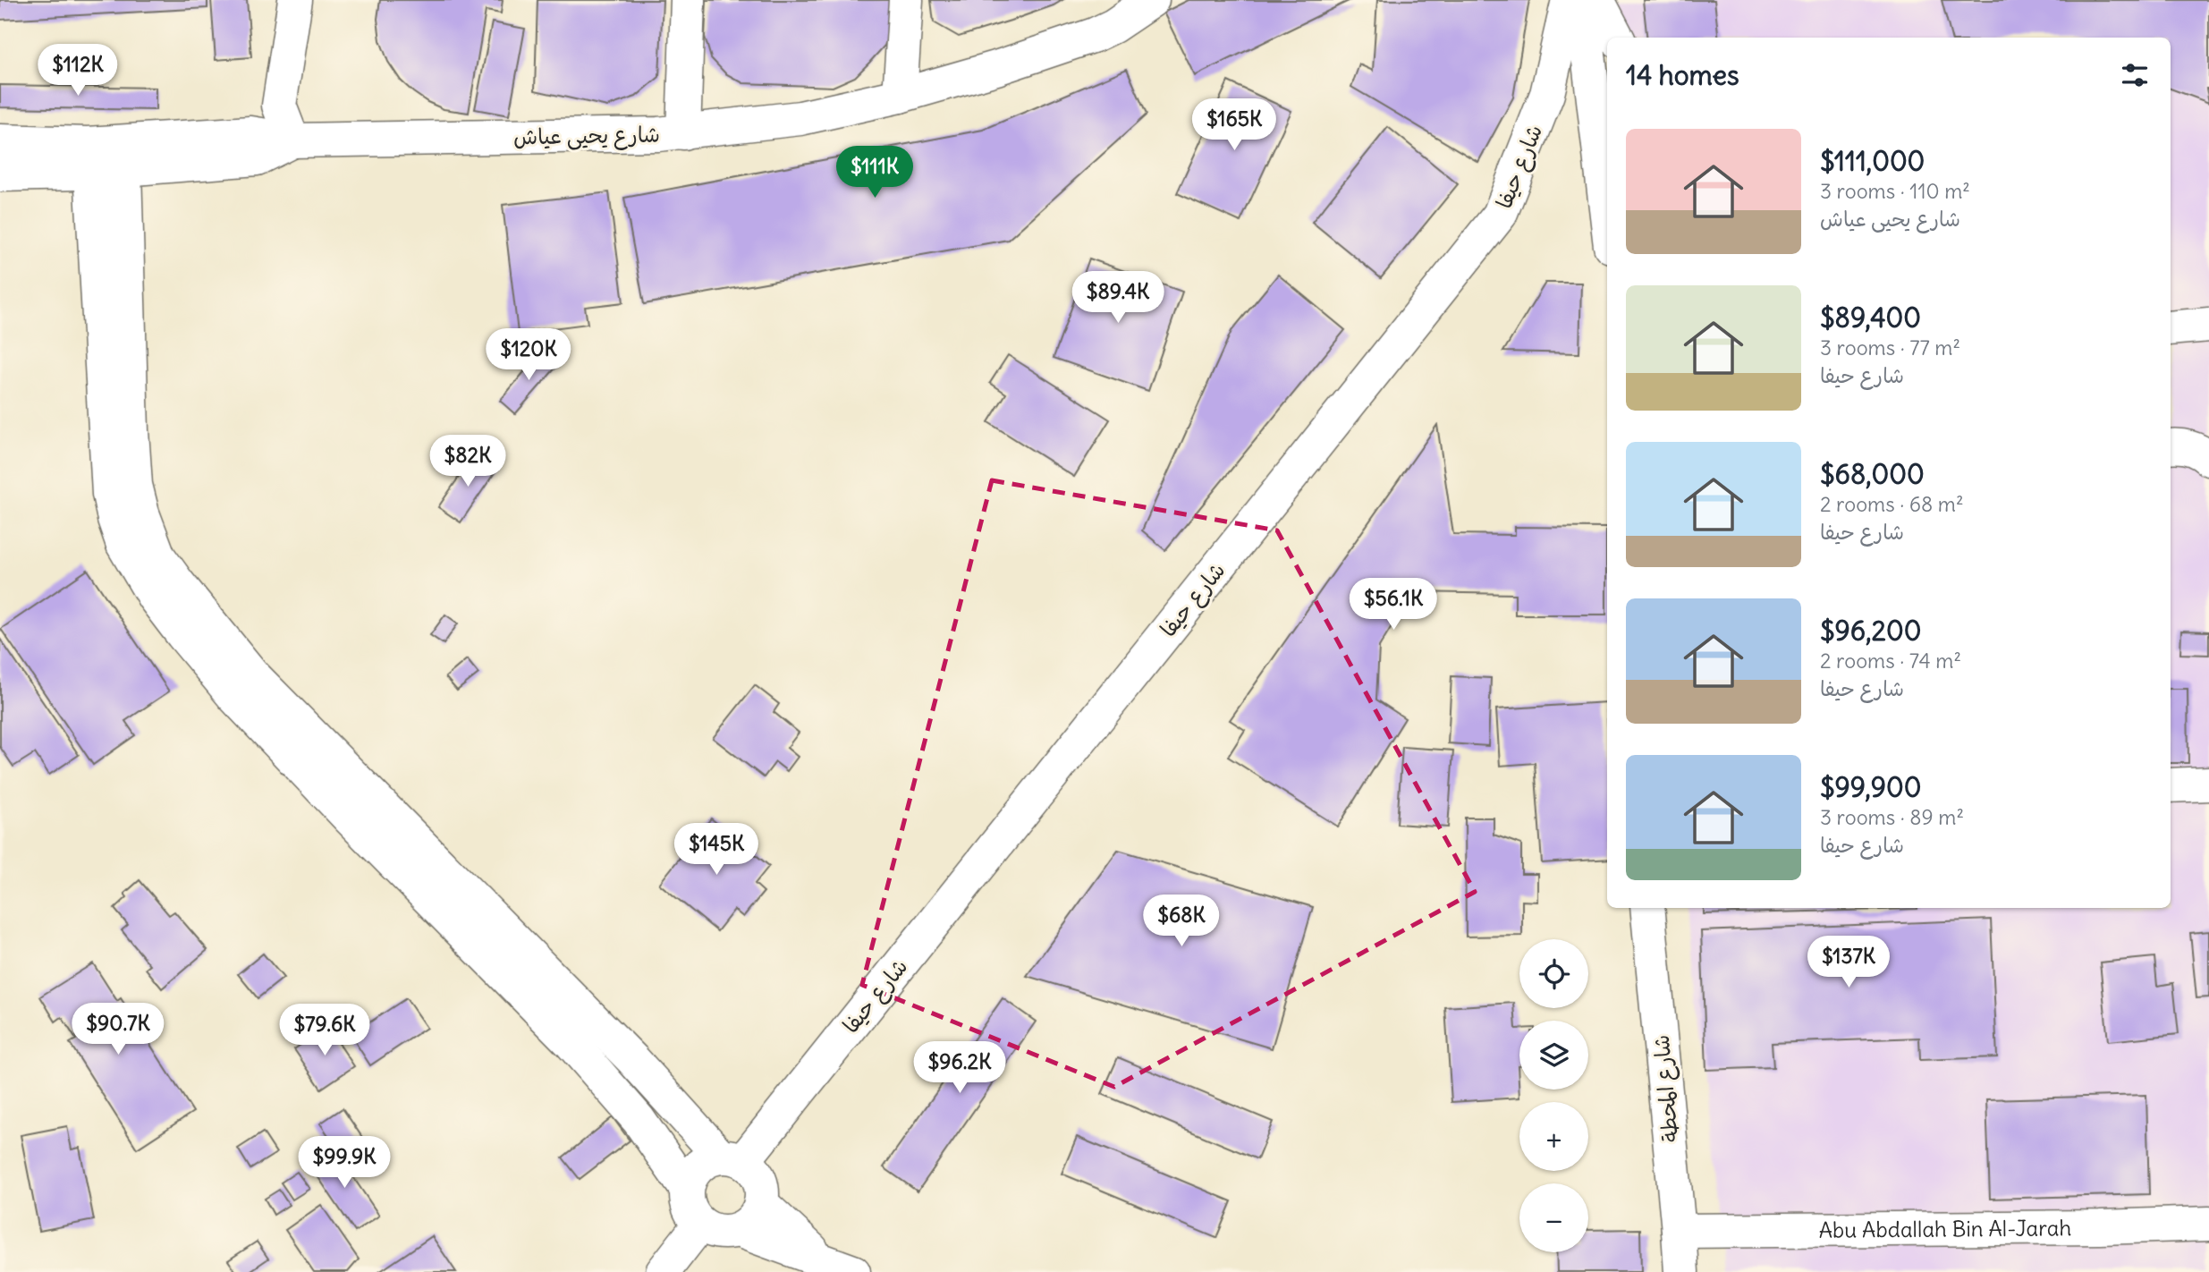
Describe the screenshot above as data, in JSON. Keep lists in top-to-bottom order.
{
  "streets": {
    "street": [
      "شارع يحيى عياش",
      "شارع حيفا",
      "شارع المحطة",
      "Abu Abdallah Bin Al-Jarah"
    ]
  },
  "crossings": [
    ["شارع المحطة", "Abu Abdallah Bin Al-Jarah"]
  ],
  "page": {
    "heading": "14 homes",
    "price": [
      "$112K",
      "$165K",
      "$111K",
      "$89.4K",
      "$120K",
      "$82K",
      "$56.1K",
      "$145K",
      "$68K",
      "$137K",
      "$90.7K",
      "$79.6K",
      "$96.2K",
      "$99.9K"
    ],
    "list": [
      {
        "name": "$111,000",
        "note": "3 rooms · 110 m² · شارع يحيى عياش"
      },
      {
        "name": "$89,400",
        "note": "3 rooms · 77 m² · شارع حيفا"
      },
      {
        "name": "$68,000",
        "note": "2 rooms · 68 m² · شارع حيفا"
      },
      {
        "name": "$96,200",
        "note": "2 rooms · 74 m² · شارع حيفا"
      },
      {
        "name": "$99,900",
        "note": "3 rooms · 89 m² · شارع حيفا"
      }
    ],
    "map_buttons": ["+", "−"]
  }
}
